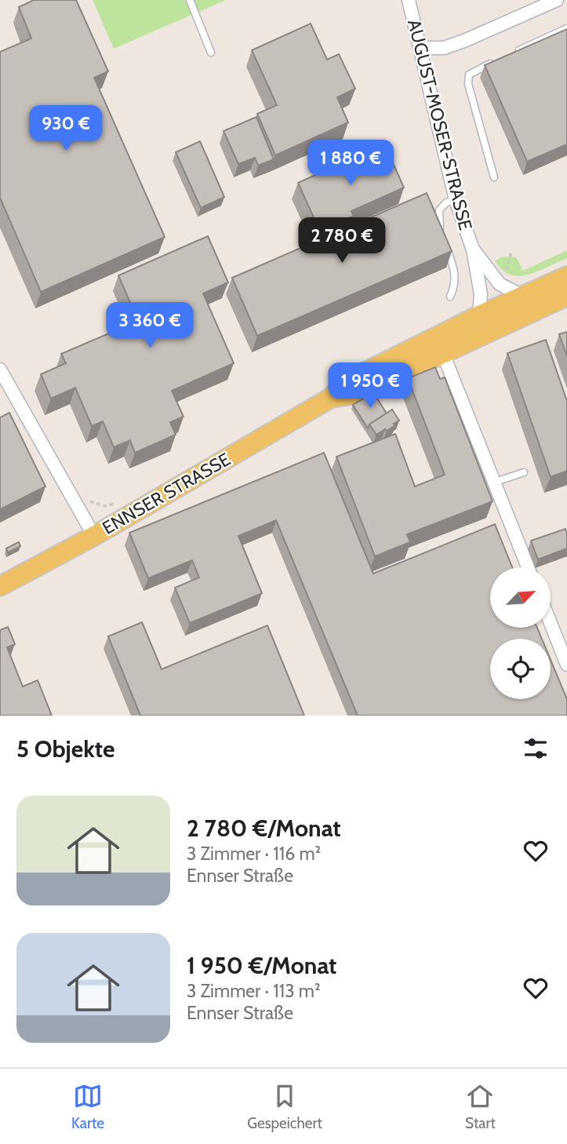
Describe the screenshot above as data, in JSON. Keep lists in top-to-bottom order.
{
  "streets": {
    "main road": ["ENNSER STRASSE"],
    "street": ["AUGUST-MOSER-STRASSE"]
  },
  "crossings": [
    ["AUGUST-MOSER-STRASSE", "ENNSER STRASSE"]
  ],
  "north": "top right",
  "page": {
    "price": [
      "930 €",
      "1 880 €",
      "2 780 €",
      "3 360 €",
      "1 950 €"
    ],
    "heading": "5 Objekte",
    "list": [
      {
        "name": "2 780 €/Monat",
        "note": "3 Zimmer · 116 m² · Ennser Straße"
      },
      {
        "name": "1 950 €/Monat",
        "note": "3 Zimmer · 113 m² · Ennser Straße"
      }
    ],
    "tabs": ["Karte", "Gespeichert", "Start"]
  }
}
